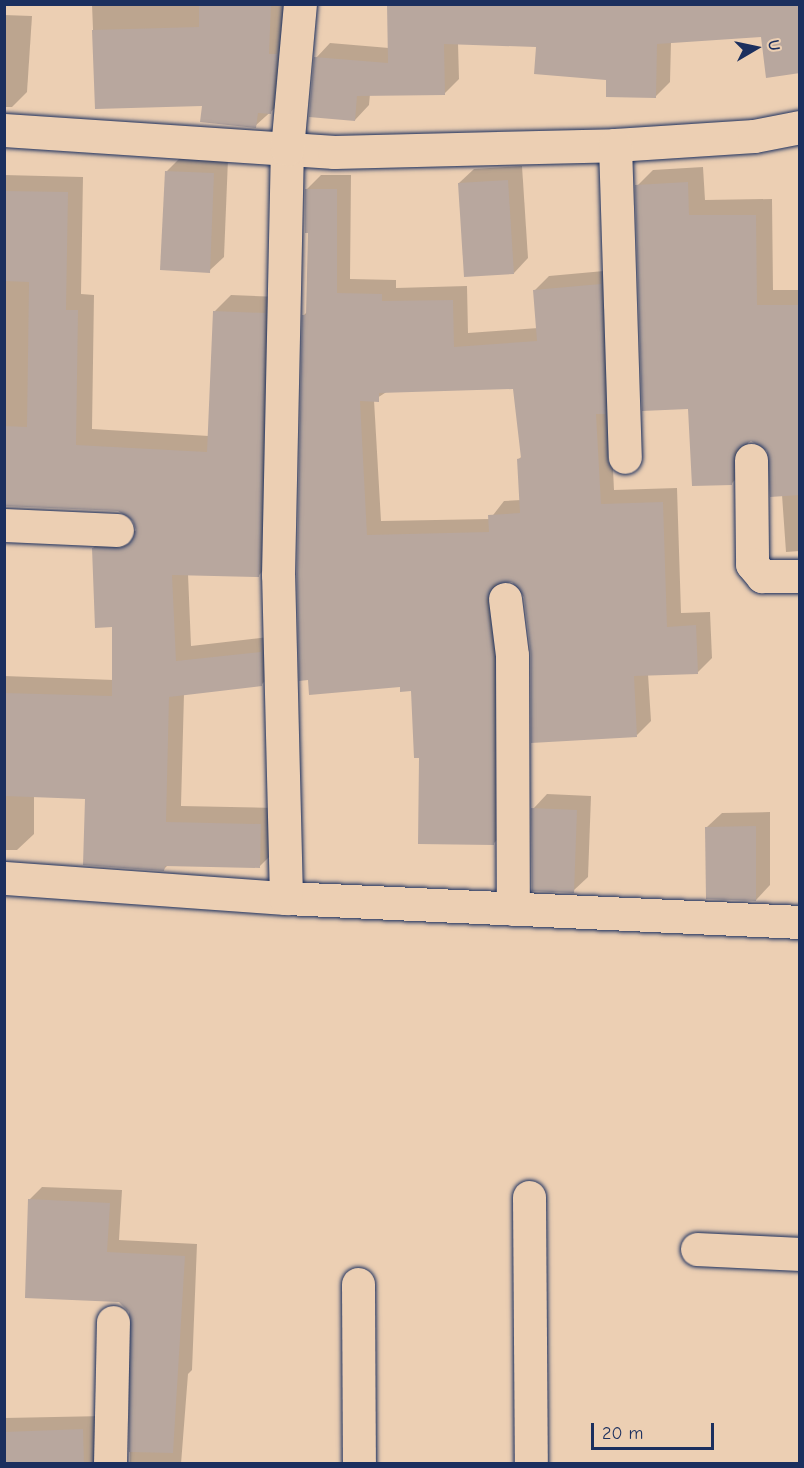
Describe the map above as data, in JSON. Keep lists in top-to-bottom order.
{
  "scale_bar": "20 m",
  "north": "right"
}
